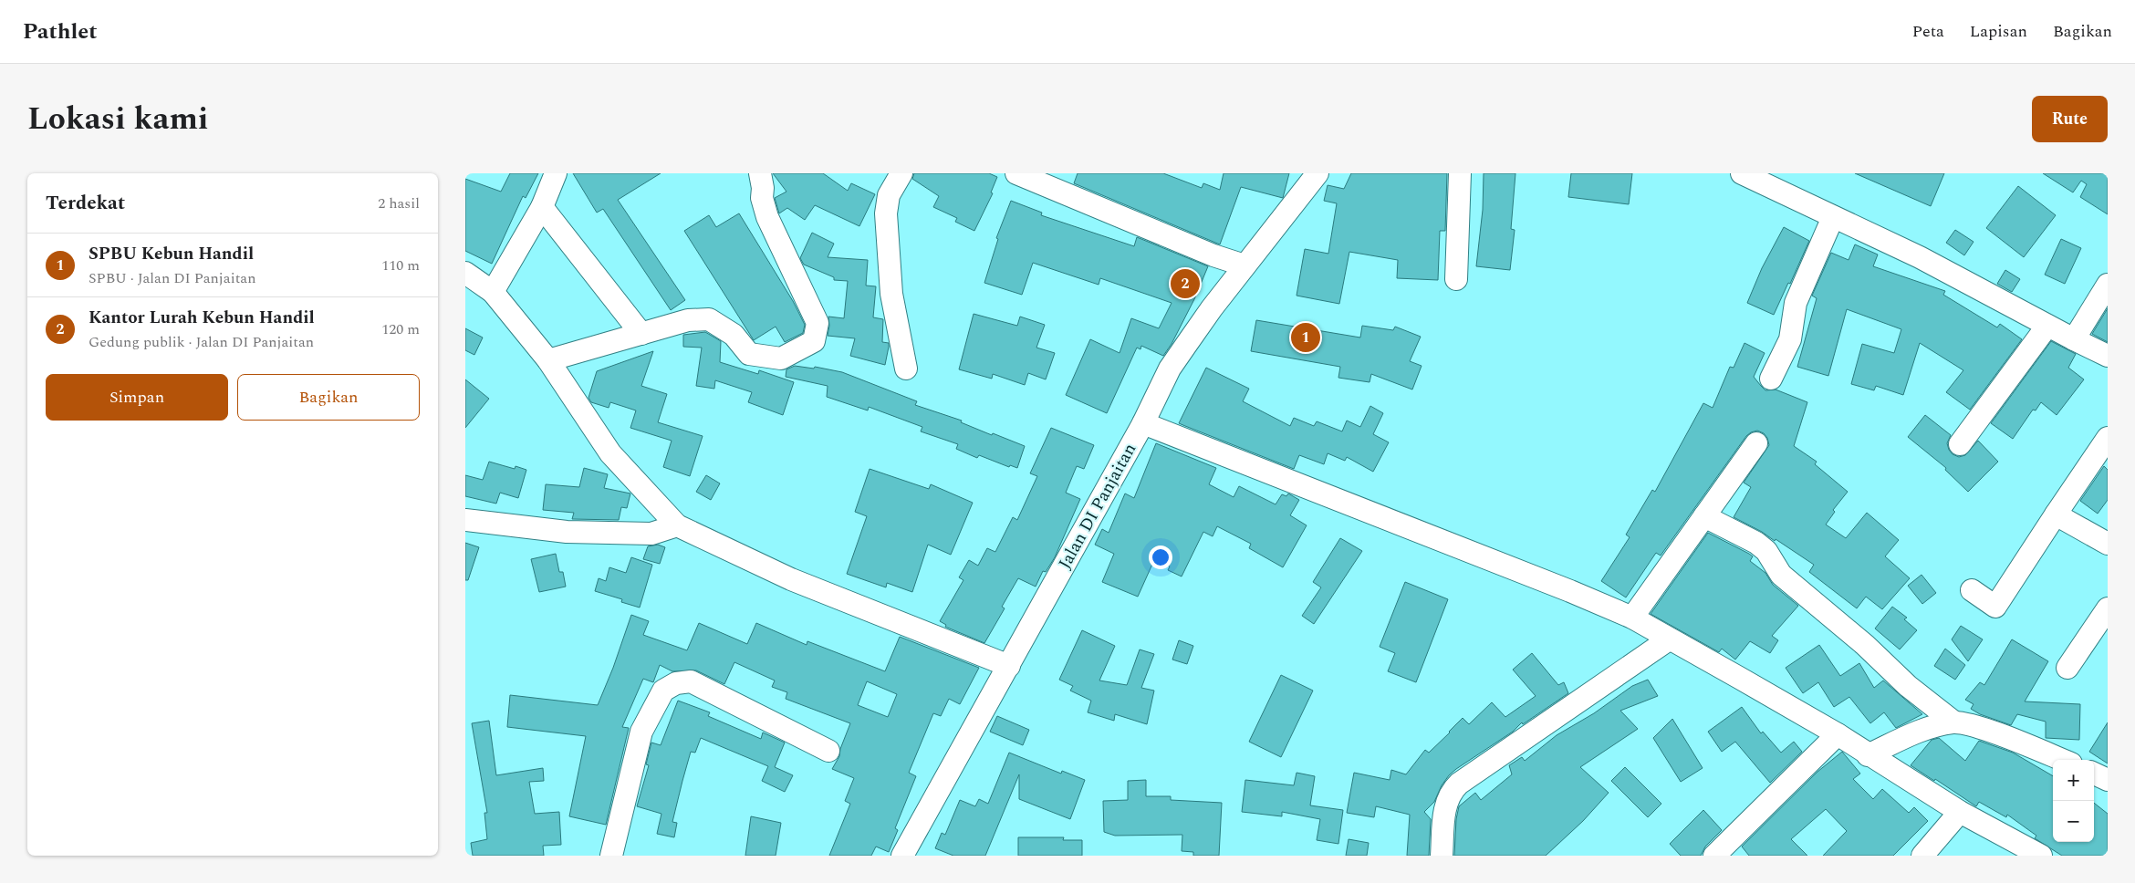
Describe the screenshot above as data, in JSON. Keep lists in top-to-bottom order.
{
  "streets": {
    "street": ["Jalan DI Panjaitan"]
  },
  "page": {
    "header": "Pathlet",
    "nav": ["Peta", "Lapisan", "Bagikan"],
    "title": "Lokasi kami",
    "buttons": [
      "Rute",
      ["Simpan", "Bagikan"]
    ],
    "heading": ["Terdekat", "2 hasil"],
    "list": [
      {
        "mark": "1",
        "name": "SPBU Kebun Handil",
        "note": "SPBU · Jalan DI Panjaitan",
        "value": "110 m"
      },
      {
        "mark": "2",
        "name": "Kantor Lurah Kebun Handil",
        "note": "Gedung publik · Jalan DI Panjaitan",
        "value": "120 m"
      }
    ],
    "pins": ["2", "1"],
    "map_buttons": ["+", "−"]
  }
}
